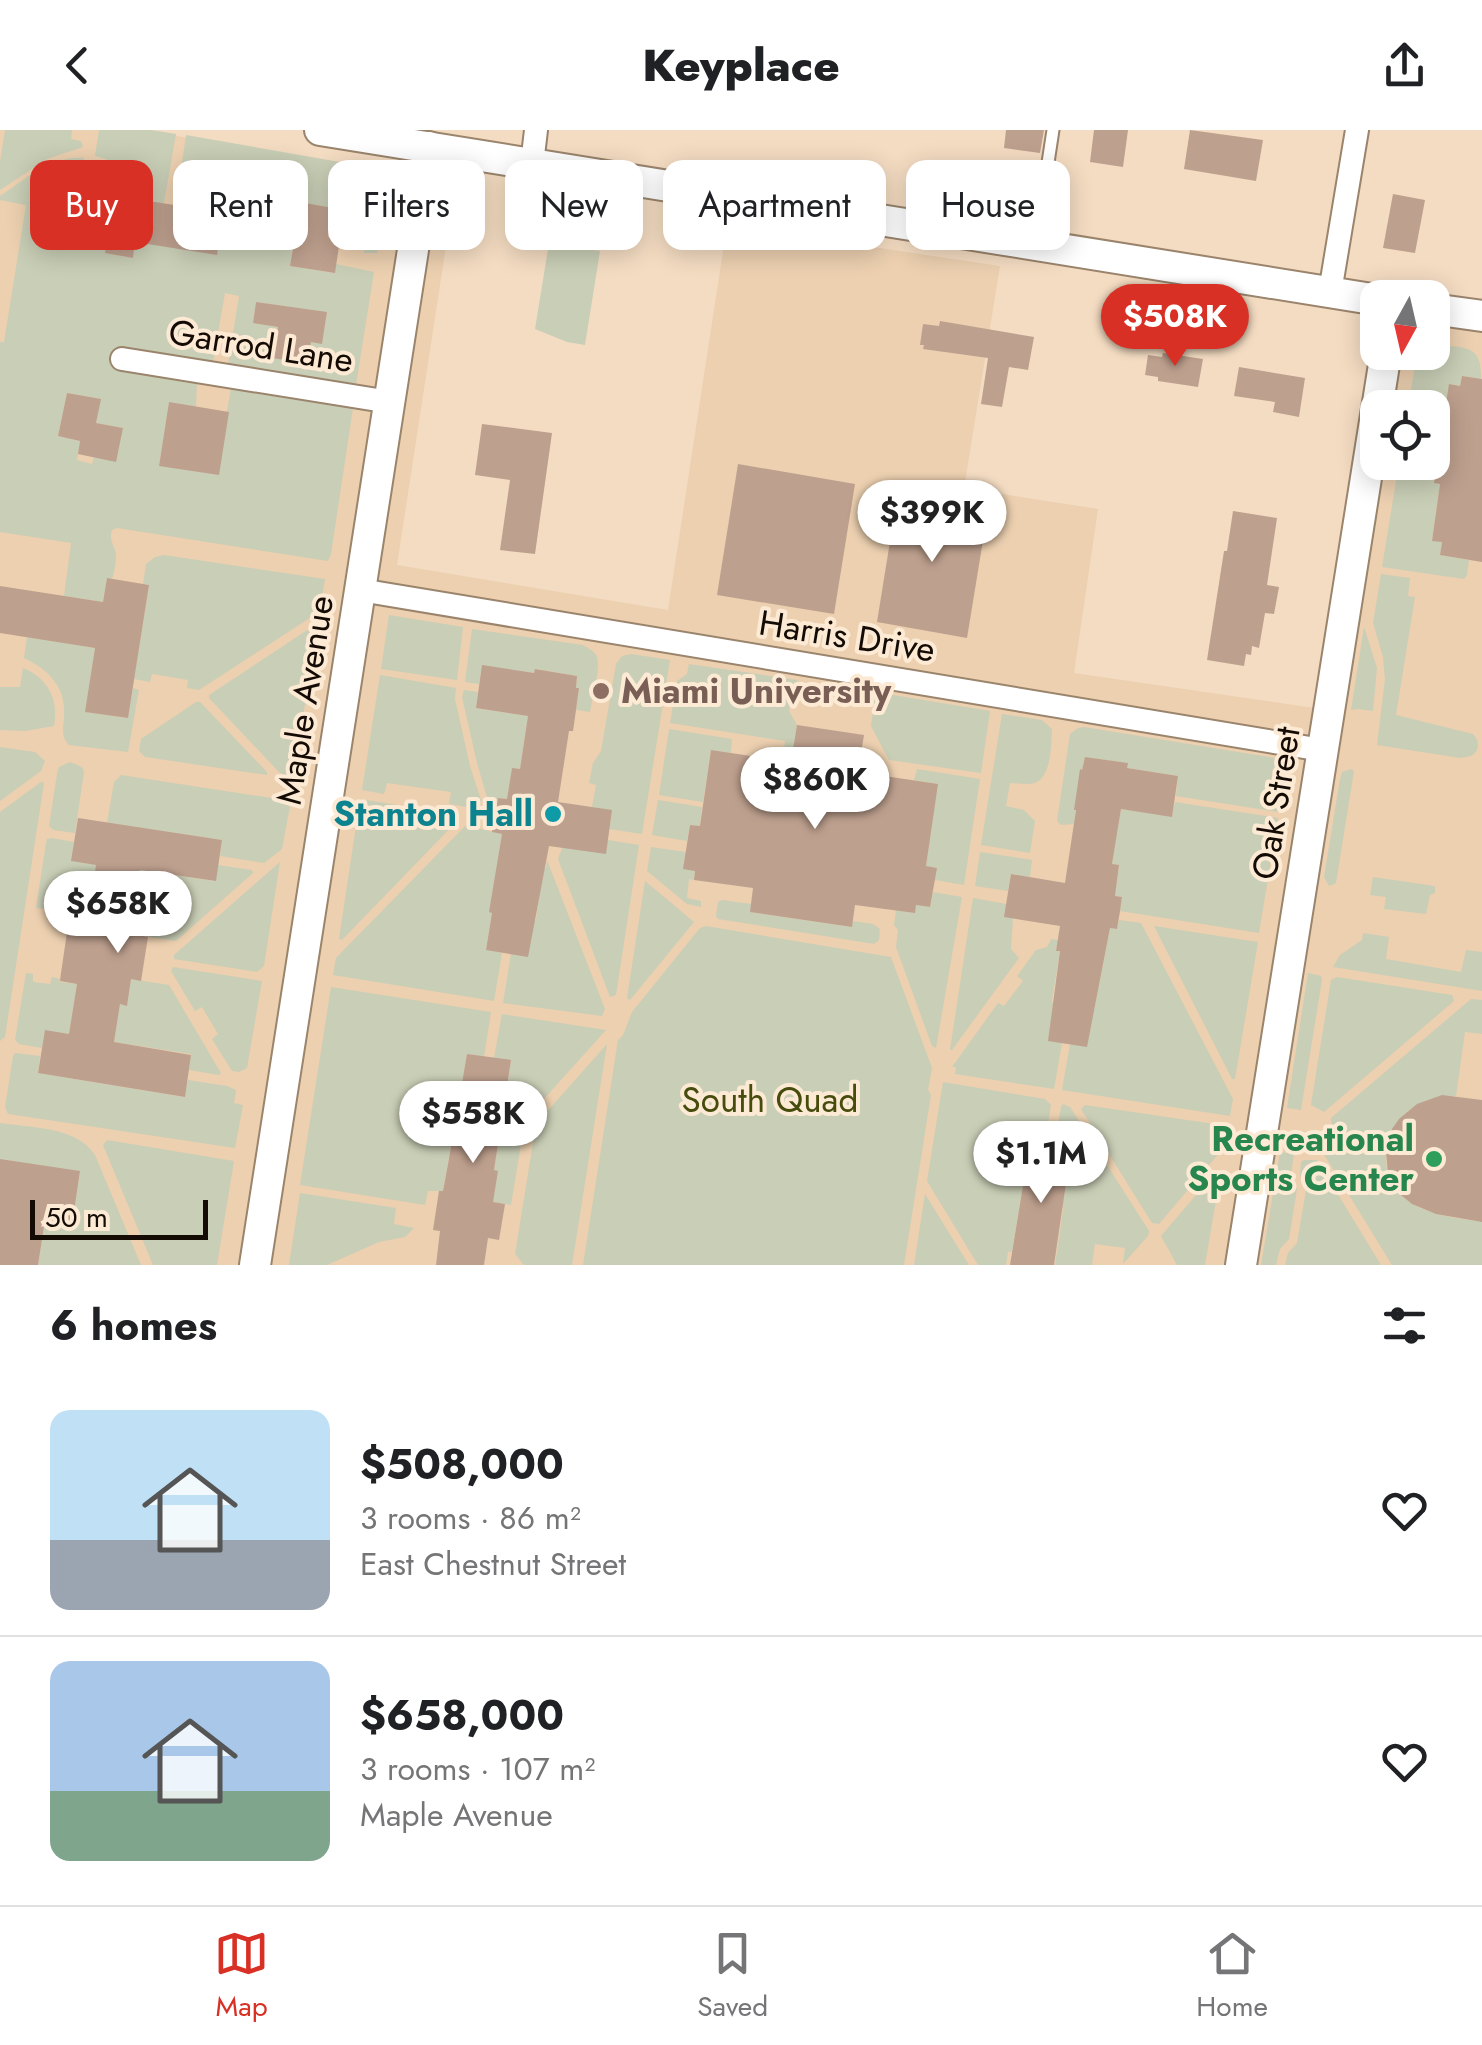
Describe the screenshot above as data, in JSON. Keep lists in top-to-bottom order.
{
  "streets": {
    "street": [
      "Garrod Lane",
      "Harris Drive",
      "Maple Avenue",
      "Oak Street"
    ]
  },
  "crossings": [
    ["Garrod Lane", "Maple Avenue"],
    ["Harris Drive", "Maple Avenue"],
    ["Harris Drive", "Oak Street"]
  ],
  "parks": ["South Quad"],
  "places": ["Miami University", "Stanton Hall", "Recreational Sports Center"],
  "scale_bar": "50 m",
  "north": "bottom",
  "page": {
    "header": "Keyplace",
    "chip": [
      "Buy",
      "Rent",
      "Filters",
      "New",
      "Apartment",
      "House"
    ],
    "price": [
      "$508K",
      "$399K",
      "$860K",
      "$658K",
      "$558K",
      "$1.1M"
    ],
    "scale": "50 m",
    "heading": "6 homes",
    "list": [
      {
        "name": "$508,000",
        "note": "3 rooms · 86 m² · East Chestnut Street"
      },
      {
        "name": "$658,000",
        "note": "3 rooms · 107 m² · Maple Avenue"
      }
    ],
    "tabs": ["Map", "Saved", "Home"]
  }
}
